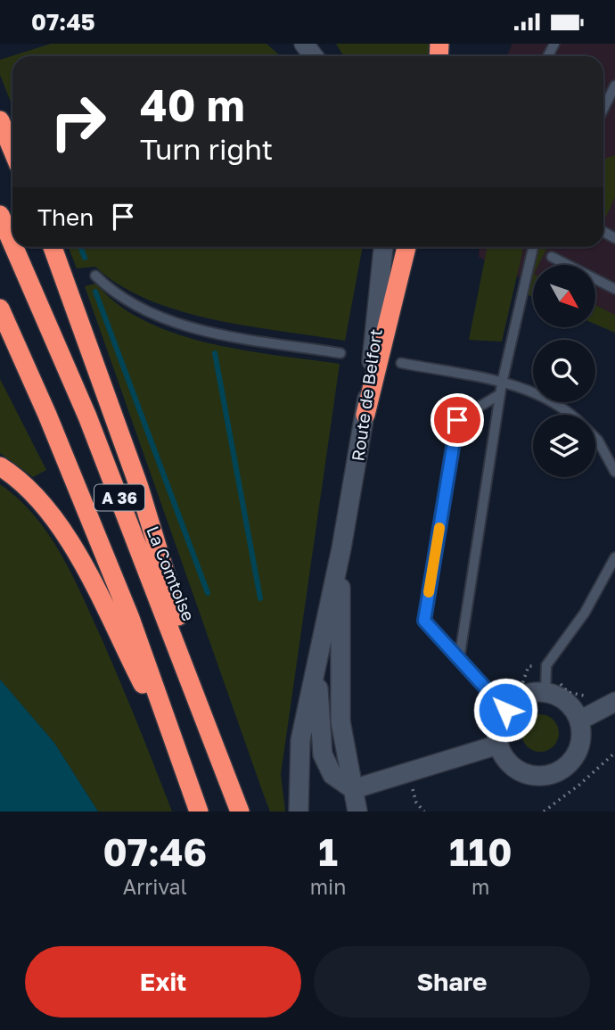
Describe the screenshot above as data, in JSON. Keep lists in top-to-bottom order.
{
  "streets": {
    "highway": ["A 36", "La Comtoise"],
    "main road": ["Route de Belfort"]
  },
  "north": "bottom right",
  "page": {
    "status": "07:45",
    "turn": ["40 m", "Turn right"],
    "then": "Then",
    "eta": [
      "07:46",
      "Arrival",
      "1",
      "min",
      "110",
      "m"
    ],
    "buttons": ["Exit", "Share"]
  }
}
